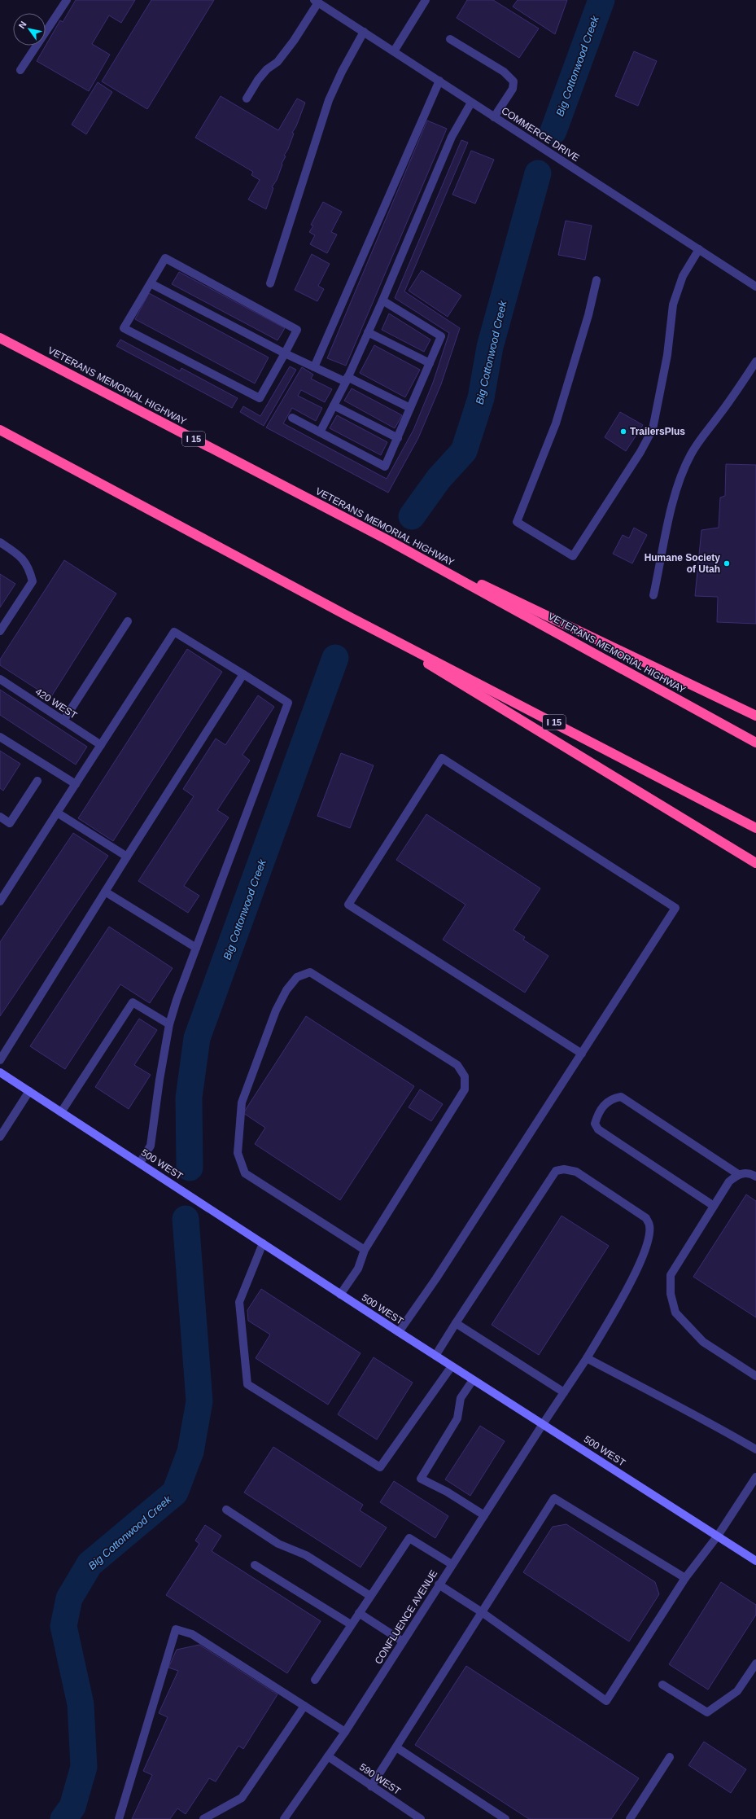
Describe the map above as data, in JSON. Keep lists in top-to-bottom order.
{
  "streets": {
    "highway": ["VETERANS MEMORIAL HIGHWAY", "I 15"],
    "main road": ["500 WEST"],
    "street": [
      "COMMERCE DRIVE",
      "420 WEST",
      "CONFLUENCE AVENUE",
      "590 WEST"
    ]
  },
  "crossings": [
    ["500 WEST", "CONFLUENCE AVENUE"],
    ["CONFLUENCE AVENUE", "590 WEST"]
  ],
  "water": ["Big Cottonwood Creek"],
  "places": ["TrailersPlus", "Humane Society of Utah"],
  "north": "top left"
}
